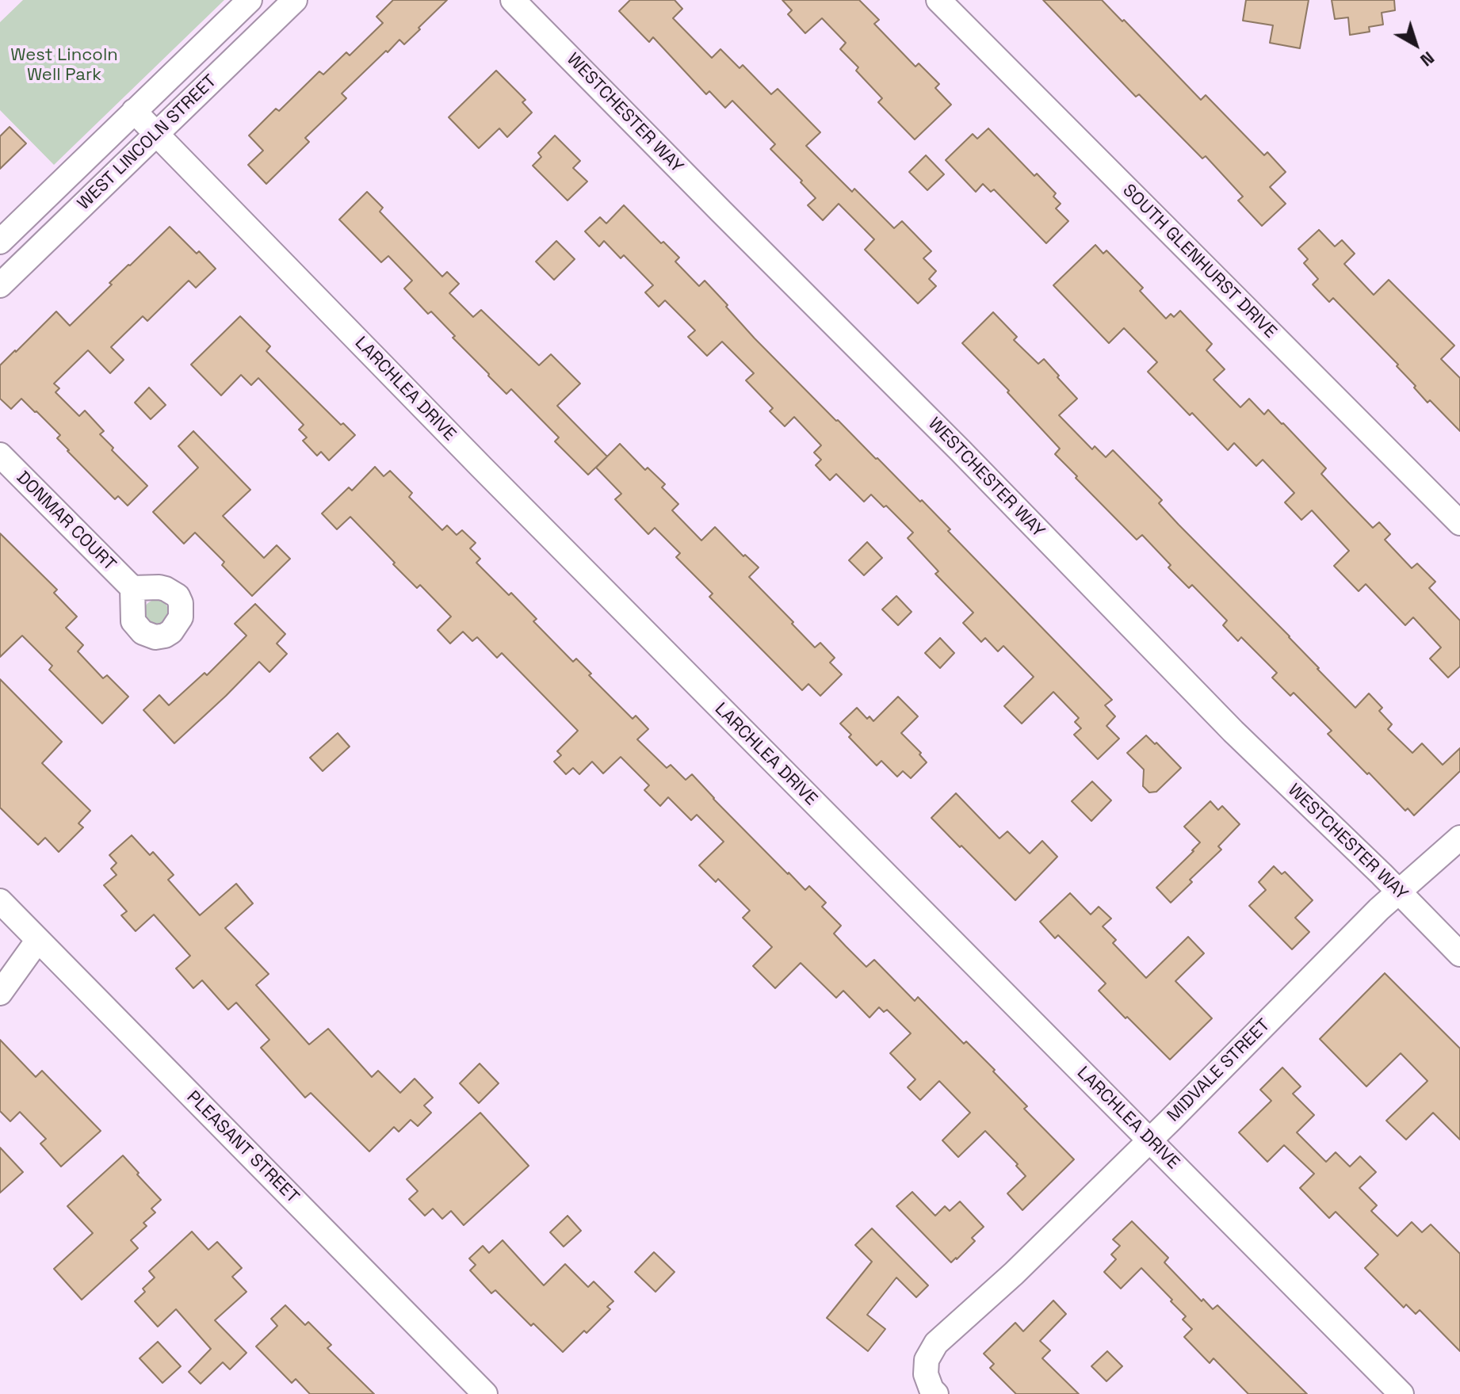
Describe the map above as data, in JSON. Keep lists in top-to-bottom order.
{
  "streets": {
    "street": [
      "WESTCHESTER WAY",
      "WEST LINCOLN STREET",
      "SOUTH GLENHURST DRIVE",
      "LARCHLEA DRIVE",
      "DONMAR COURT",
      "MIDVALE STREET",
      "PLEASANT STREET"
    ]
  },
  "crossings": [
    ["WESTCHESTER WAY", "MIDVALE STREET"],
    ["WEST LINCOLN STREET", "LARCHLEA DRIVE"],
    ["LARCHLEA DRIVE", "MIDVALE STREET"]
  ],
  "parks": ["West Lincoln Well Park"],
  "north": "bottom right"
}
